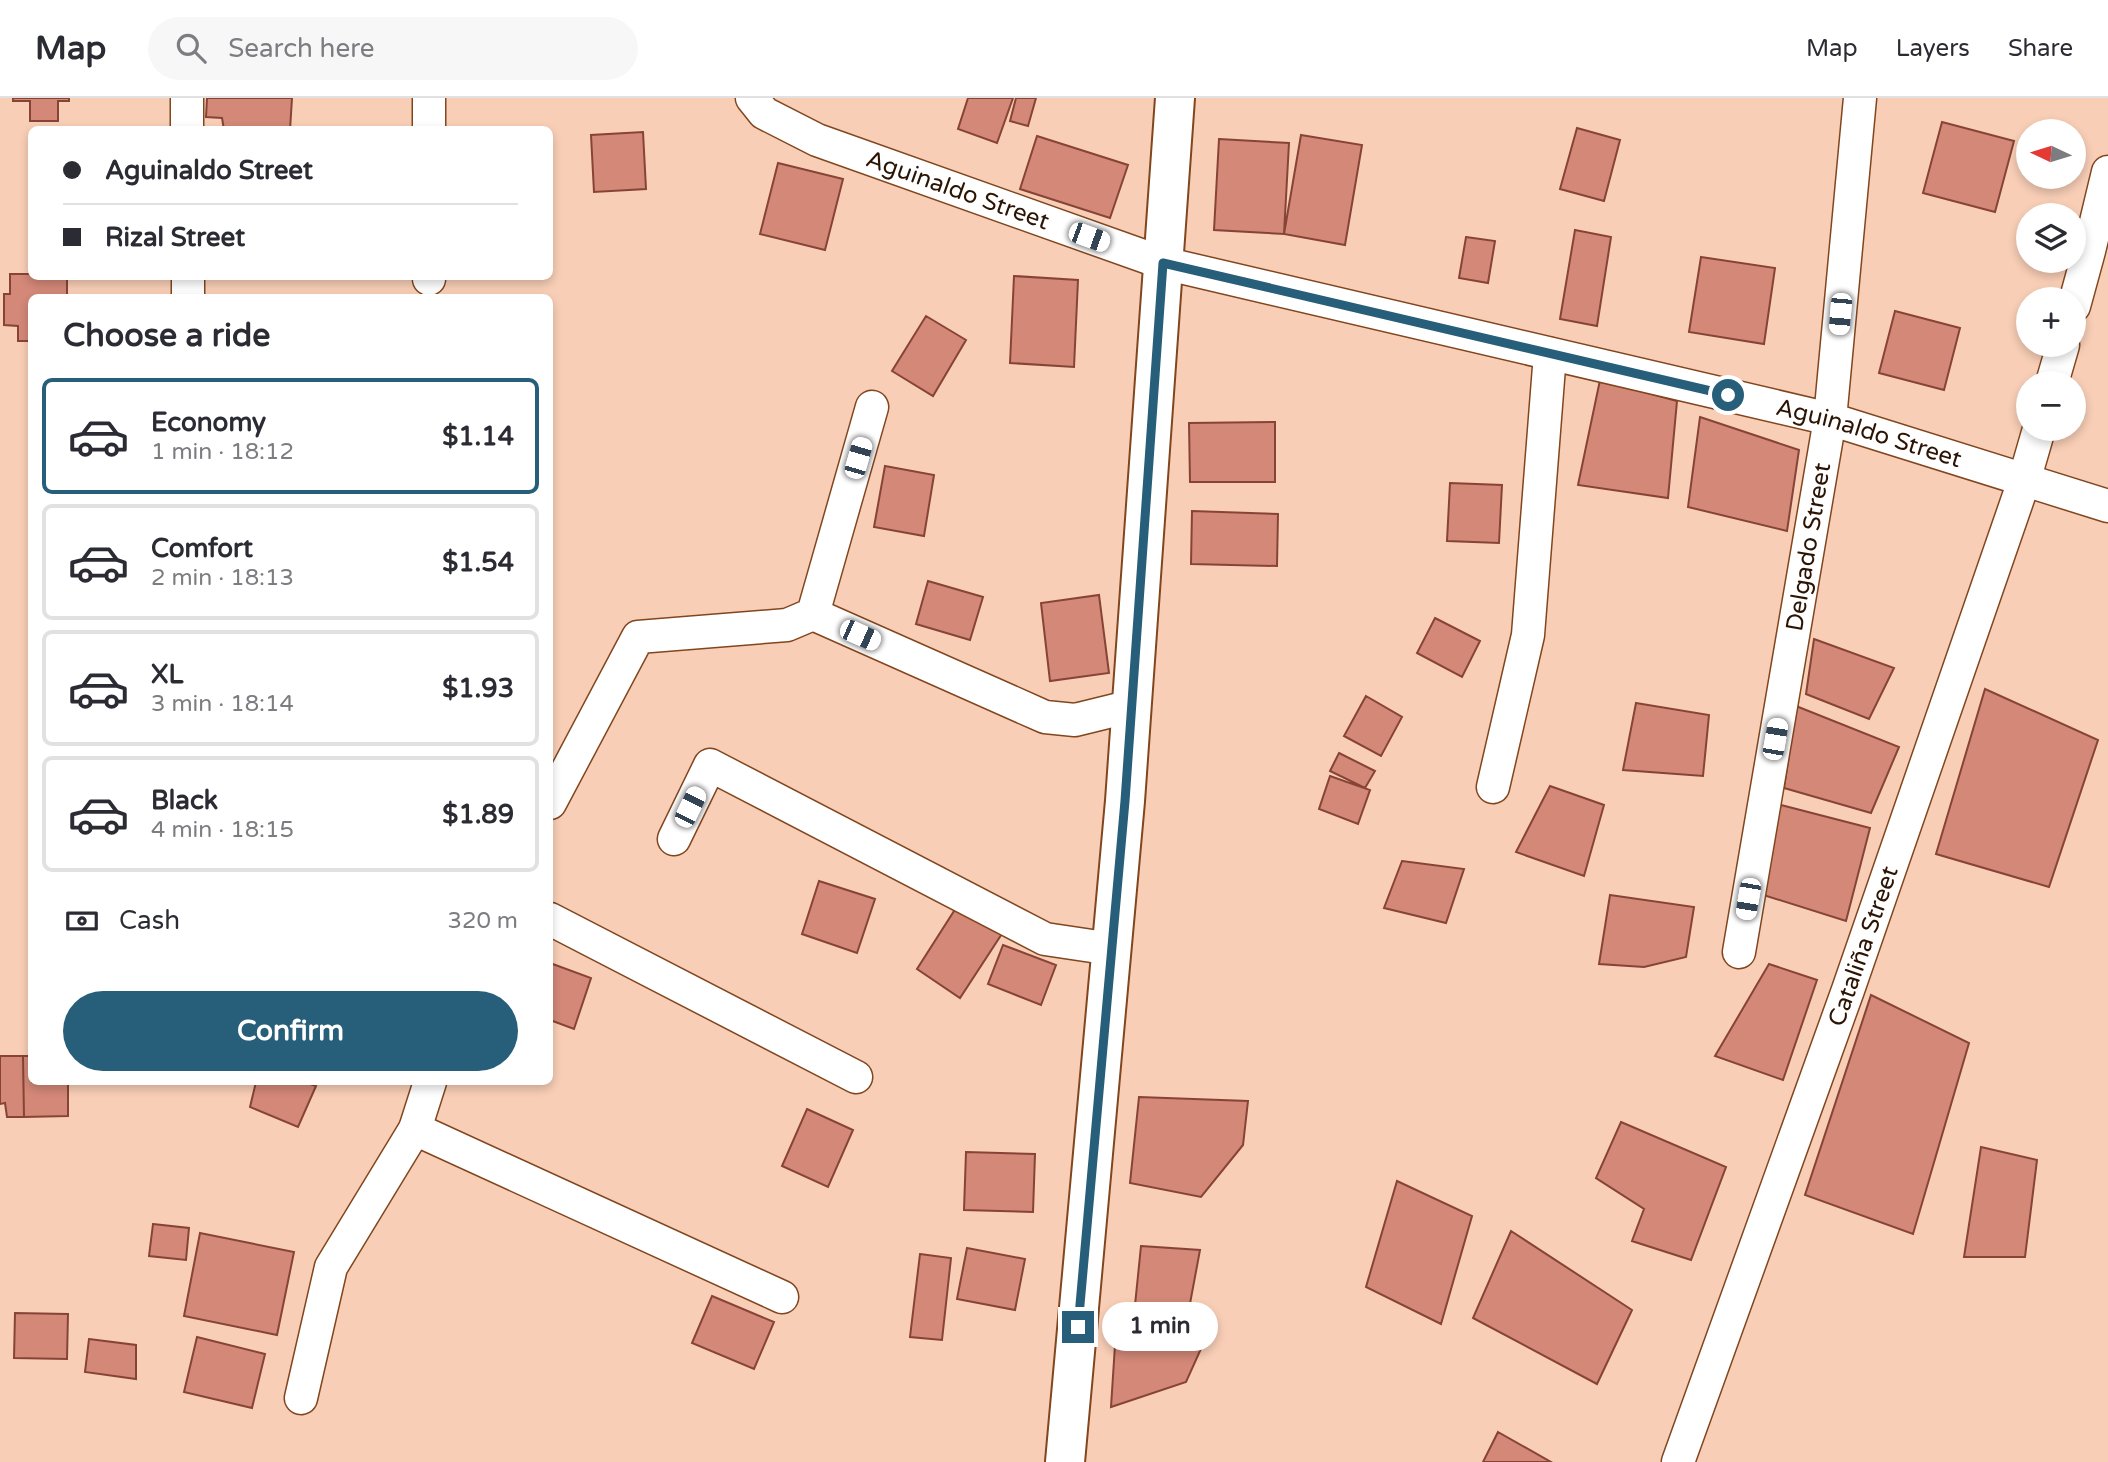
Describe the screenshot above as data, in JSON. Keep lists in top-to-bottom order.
{
  "streets": {
    "street": ["Aguinaldo Street", "Delgado Street", "Cataliña Street"]
  },
  "crossings": [
    ["Aguinaldo Street", "Delgado Street"],
    ["Aguinaldo Street", "Cataliña Street"]
  ],
  "north": "left",
  "page": {
    "header": "Map",
    "search": "Search here",
    "nav": ["Map", "Layers", "Share"],
    "map_buttons": ["+", "−"],
    "banner": ["Aguinaldo Street", "Rizal Street"],
    "heading": "Choose a ride",
    "list": [
      {
        "name": "Economy",
        "note": "1 min · 18:12",
        "value": "$1.14"
      },
      {
        "name": "Comfort",
        "note": "2 min · 18:13",
        "value": "$1.54"
      },
      {
        "name": "XL",
        "note": "3 min · 18:14",
        "value": "$1.93"
      },
      {
        "name": "Black",
        "note": "4 min · 18:15",
        "value": "$1.89"
      }
    ],
    "pay": ["Cash", "320 m"],
    "buttons": "Confirm",
    "bubble": "1 min"
  }
}
